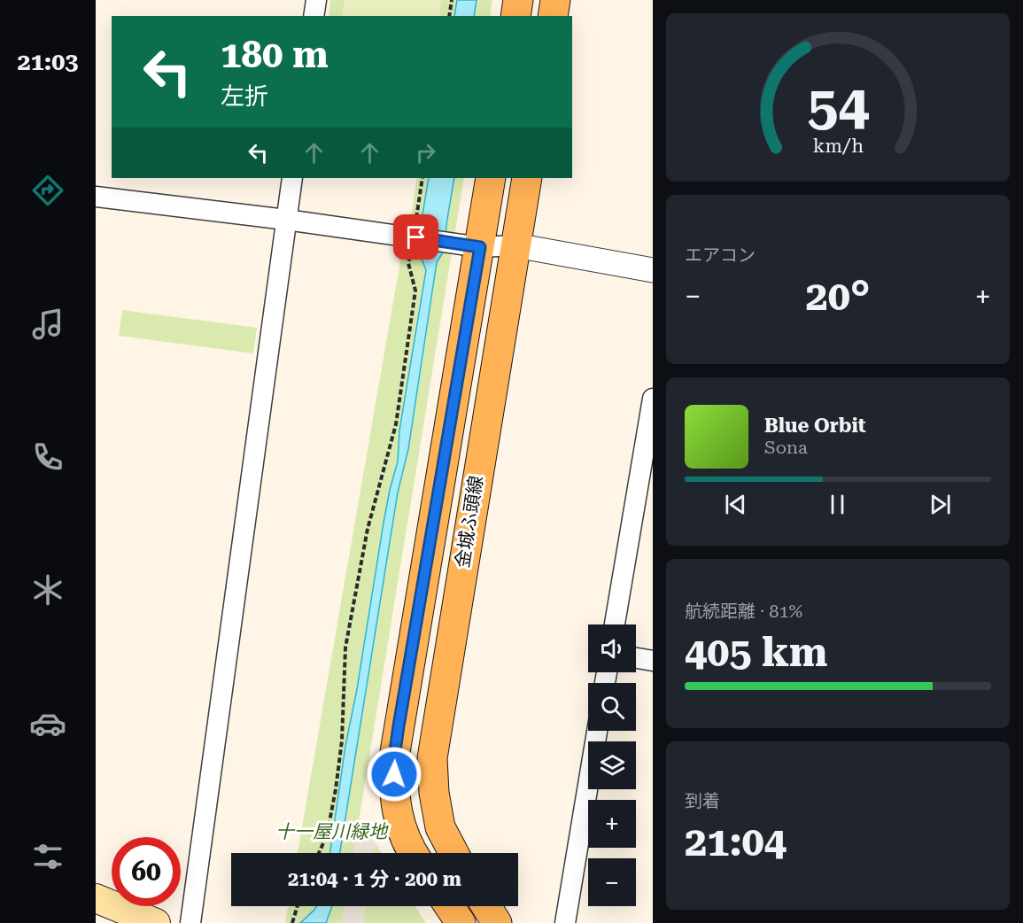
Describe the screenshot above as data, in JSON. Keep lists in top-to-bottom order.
{
  "streets": {
    "main road": ["金城ふ頭線"]
  },
  "parks": ["十一屋川緑地"],
  "page": {
    "tabs": "21:03",
    "turn": ["180 m", "左折"],
    "tile": [
      "エアコン",
      ["航続距離 · 81%", "405 km"],
      ["到着", "21:04"]
    ],
    "heat": ["−", "20°", "+"],
    "song": ["Blue Orbit", "Sona"],
    "map_buttons": ["+", "−"],
    "limit": "60",
    "trip": "21:04 · 1 分 · 200 m",
    "gauge": ["54", "km/h"]
  }
}
